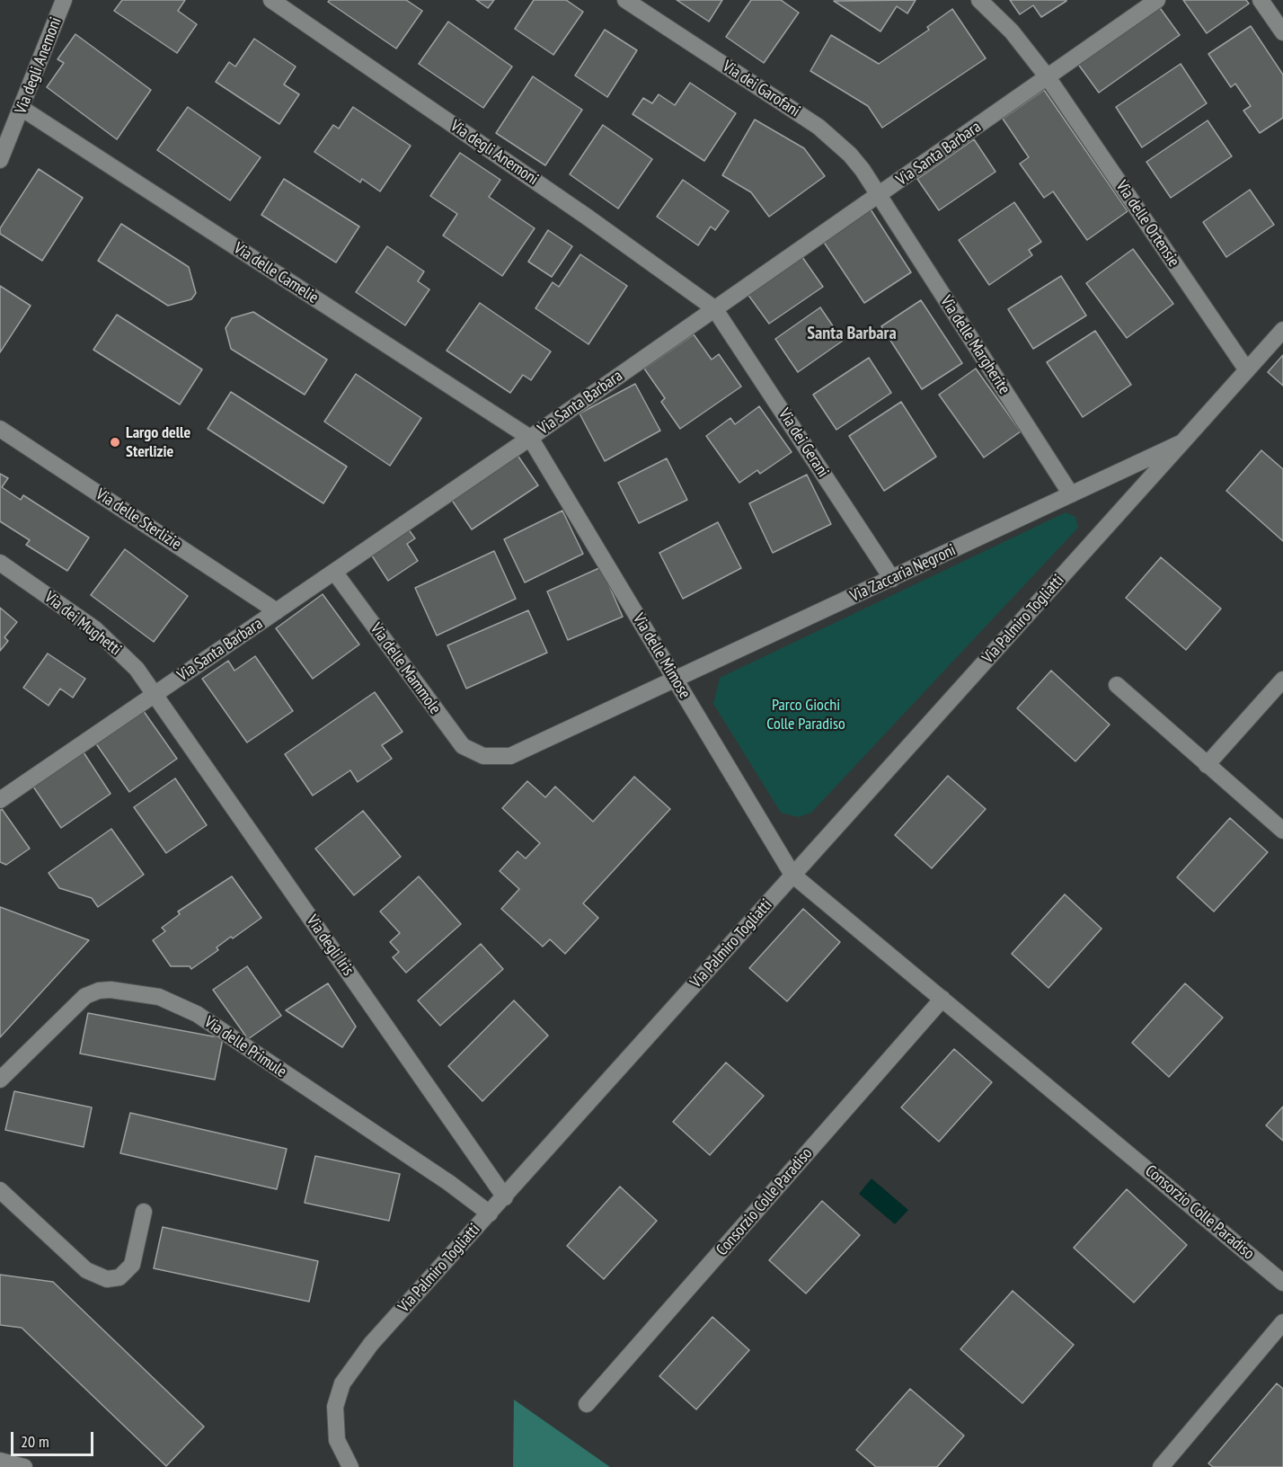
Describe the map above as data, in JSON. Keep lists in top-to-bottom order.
{
  "streets": {
    "street": [
      "Via degli Anemoni",
      "Via dei Garofani",
      "Via Santa Barbara",
      "Via delle Ortensie",
      "Via delle Camelie",
      "Via delle Margherite",
      "Via dei Gerani",
      "Via delle Sterlizie",
      "Via Zaccaria Negroni",
      "Via Palmiro Togliatti",
      "Via dei Mughetti",
      "Via delle Mimose",
      "Via delle Mammole",
      "Via degli Iris",
      "Via delle Primule",
      "Consorzio Colle Paradiso"
    ]
  },
  "crossings": [
    ["Via degli Anemoni", "Via Santa Barbara"],
    ["Via degli Anemoni", "Via delle Camelie"],
    ["Via degli Anemoni", "Via dei Gerani"],
    ["Via dei Garofani", "Via Santa Barbara"],
    ["Via dei Garofani", "Via delle Margherite"],
    ["Via Santa Barbara", "Via delle Ortensie"],
    ["Via Santa Barbara", "Via delle Camelie"],
    ["Via Santa Barbara", "Via delle Margherite"],
    ["Via Santa Barbara", "Via dei Gerani"],
    ["Via Santa Barbara", "Via delle Sterlizie"],
    ["Via Santa Barbara", "Via dei Mughetti"],
    ["Via Santa Barbara", "Via delle Mimose"],
    ["Via Santa Barbara", "Via delle Mammole"],
    ["Via Santa Barbara", "Via degli Iris"],
    ["Via delle Ortensie", "Via Zaccaria Negroni"],
    ["Via delle Camelie", "Via delle Mimose"],
    ["Via delle Margherite", "Via Zaccaria Negroni"],
    ["Via dei Gerani", "Via Zaccaria Negroni"],
    ["Via Zaccaria Negroni", "Via Palmiro Togliatti"],
    ["Via Zaccaria Negroni", "Via delle Mimose"],
    ["Via Zaccaria Negroni", "Via delle Mammole"],
    ["Via Palmiro Togliatti", "Via delle Mimose"],
    ["Via Palmiro Togliatti", "Via degli Iris"],
    ["Via Palmiro Togliatti", "Via delle Primule"],
    ["Via Palmiro Togliatti", "Consorzio Colle Paradiso"],
    ["Via dei Mughetti", "Via degli Iris"],
    ["Via delle Mimose", "Consorzio Colle Paradiso"]
  ],
  "districts": ["Santa Barbara"],
  "parks": ["Parco Giochi Colle Paradiso"],
  "places": ["Largo delle Sterlizie"],
  "scale_bar": "20 m"
}
